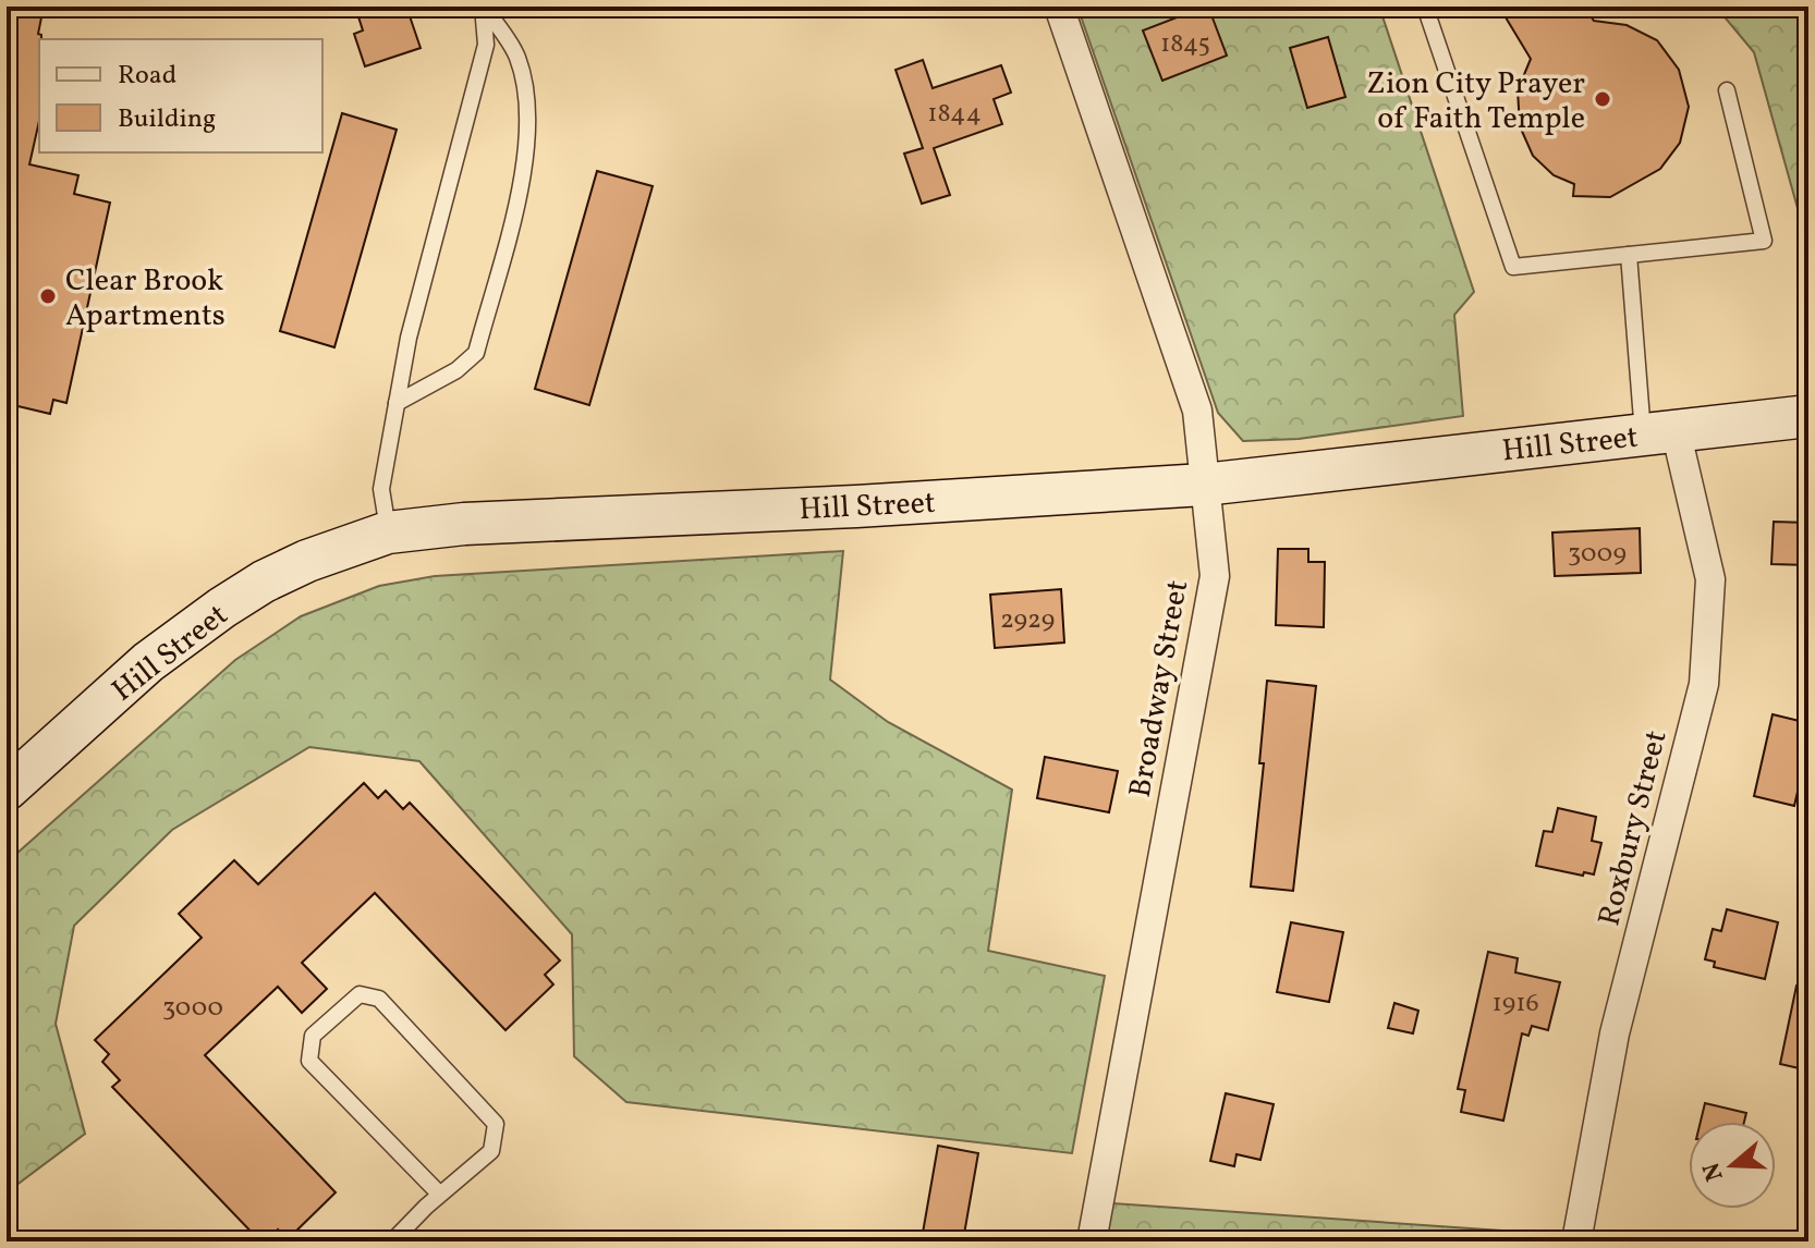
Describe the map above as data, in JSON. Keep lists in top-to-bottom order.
{
  "streets": {
    "street": ["Hill Street", "Broadway Street", "Roxbury Street"]
  },
  "crossings": [
    ["Hill Street", "Broadway Street"],
    ["Hill Street", "Roxbury Street"]
  ],
  "places": ["Zion City Prayer of Faith Temple", "Clear Brook Apartments"],
  "house_numbers": [
    "1845",
    "1844",
    "3009",
    "2929",
    "1916",
    "3000"
  ],
  "legend": ["Road", "Building"],
  "north": "left"
}
